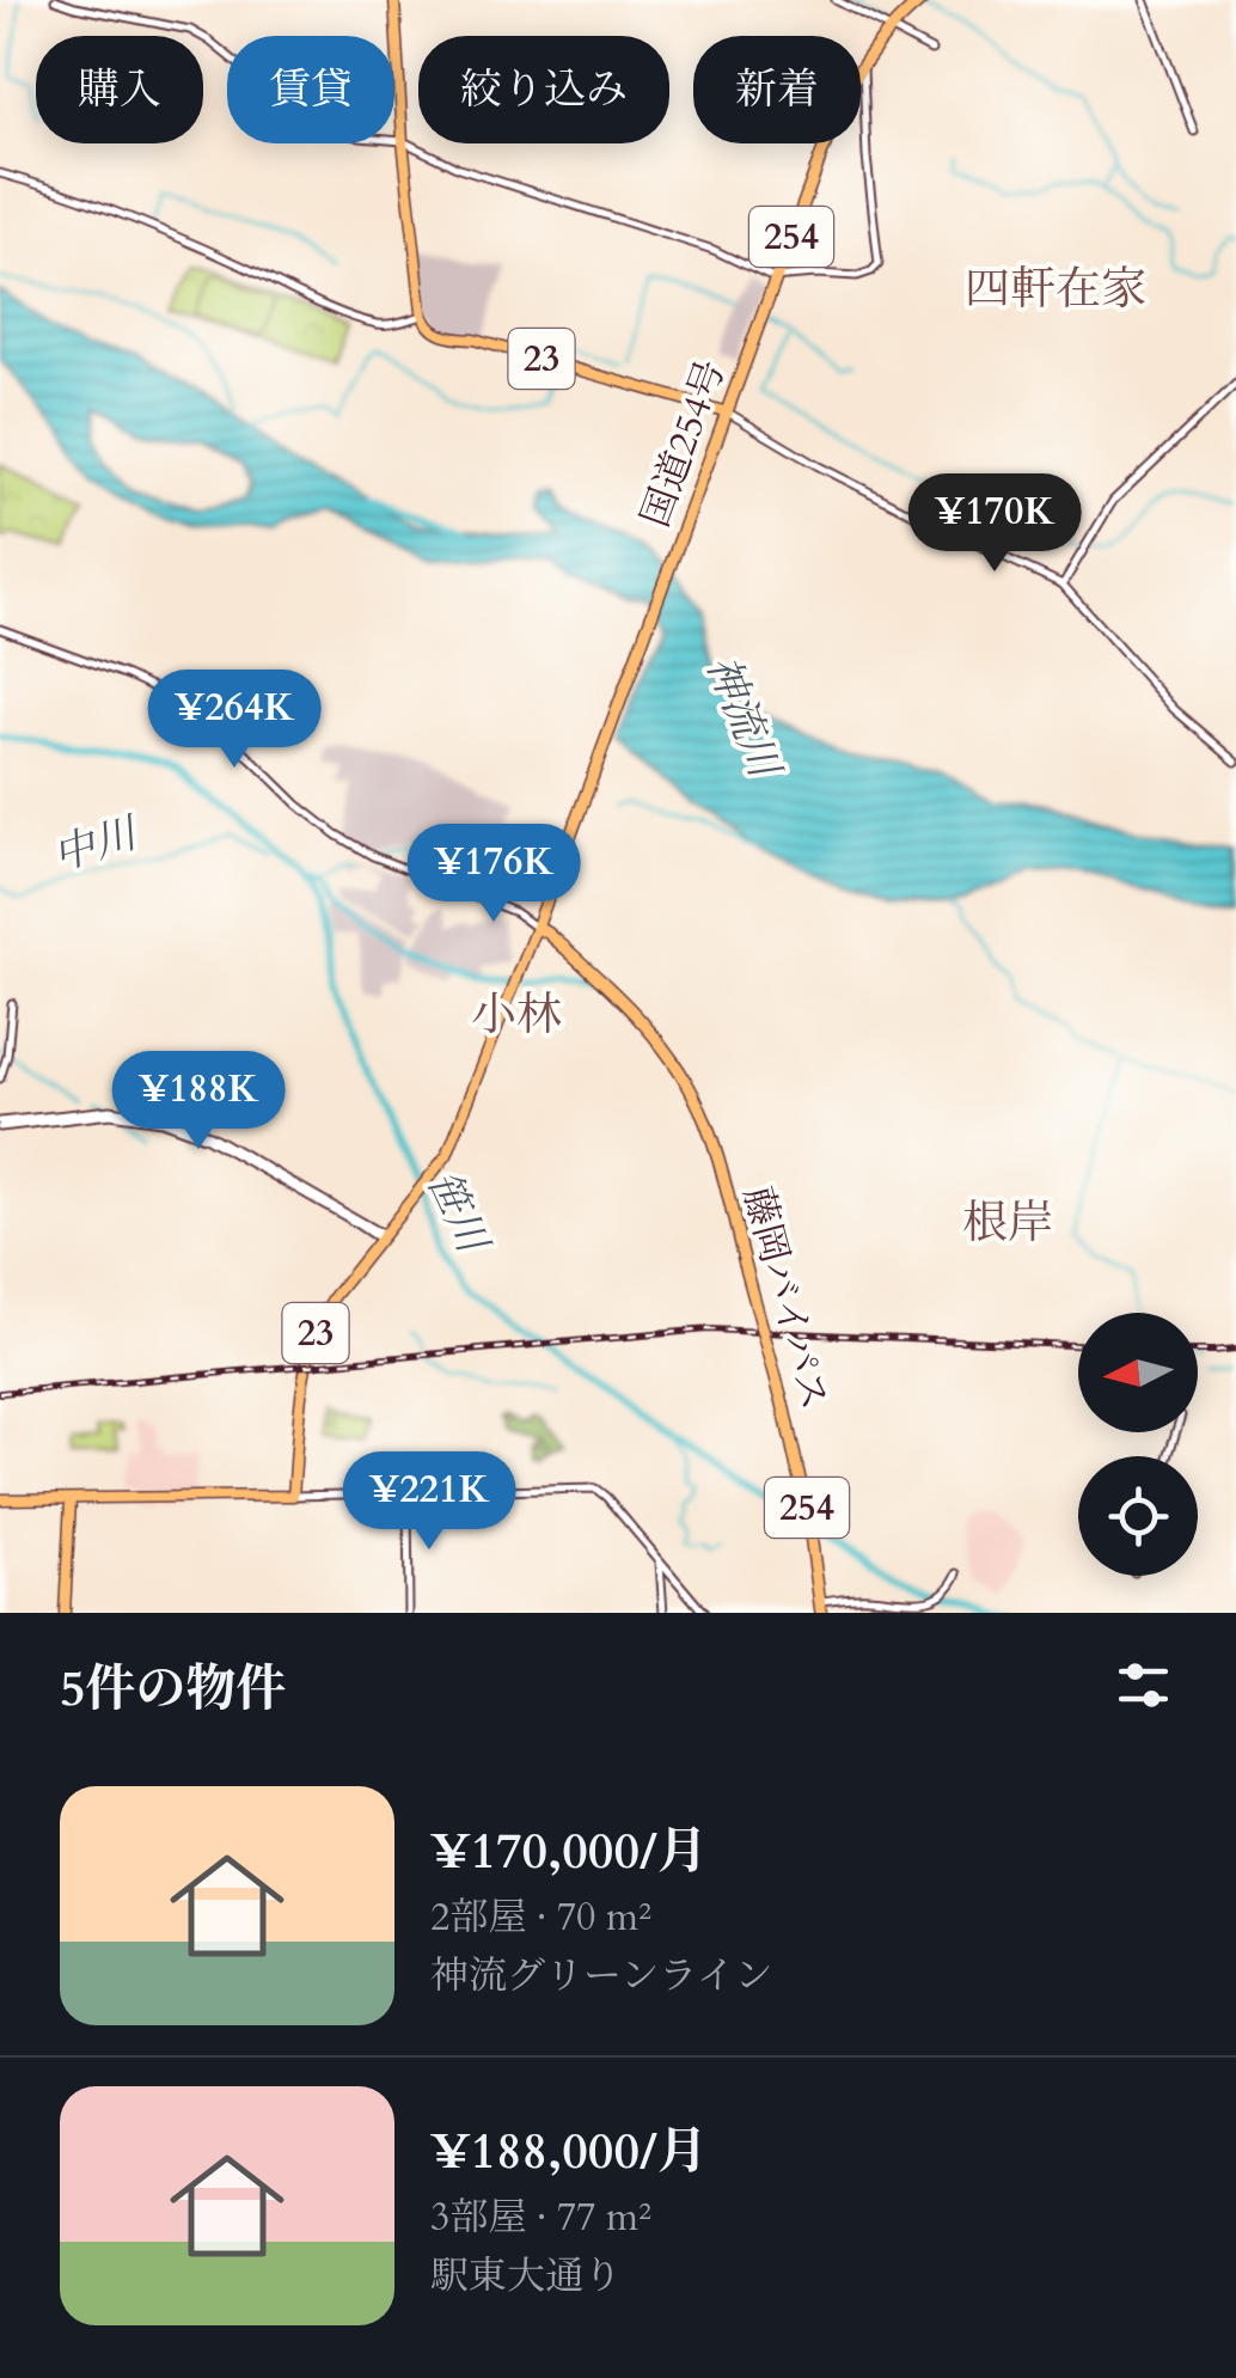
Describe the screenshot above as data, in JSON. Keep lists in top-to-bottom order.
{
  "streets": {
    "highway": ["254", "国道254号", "藤岡バイパス"],
    "main road": ["23"]
  },
  "crossings": [
    ["23", "国道254号"],
    ["23", "藤岡バイパス"],
    ["国道254号", "藤岡バイパス"]
  ],
  "districts": ["四軒在家", "小林", "根岸"],
  "water": ["神流川", "中川", "笹川"],
  "north": "left",
  "page": {
    "chip": [
      "購入",
      "賃貸",
      "絞り込み",
      "新着"
    ],
    "price": [
      "¥170K",
      "¥264K",
      "¥176K",
      "¥188K",
      "¥221K"
    ],
    "heading": "5件の物件",
    "list": [
      {
        "name": "¥170,000/月",
        "note": "2部屋 · 70 m² · 神流グリーンライン"
      },
      {
        "name": "¥188,000/月",
        "note": "3部屋 · 77 m² · 駅東大通り"
      }
    ]
  }
}
